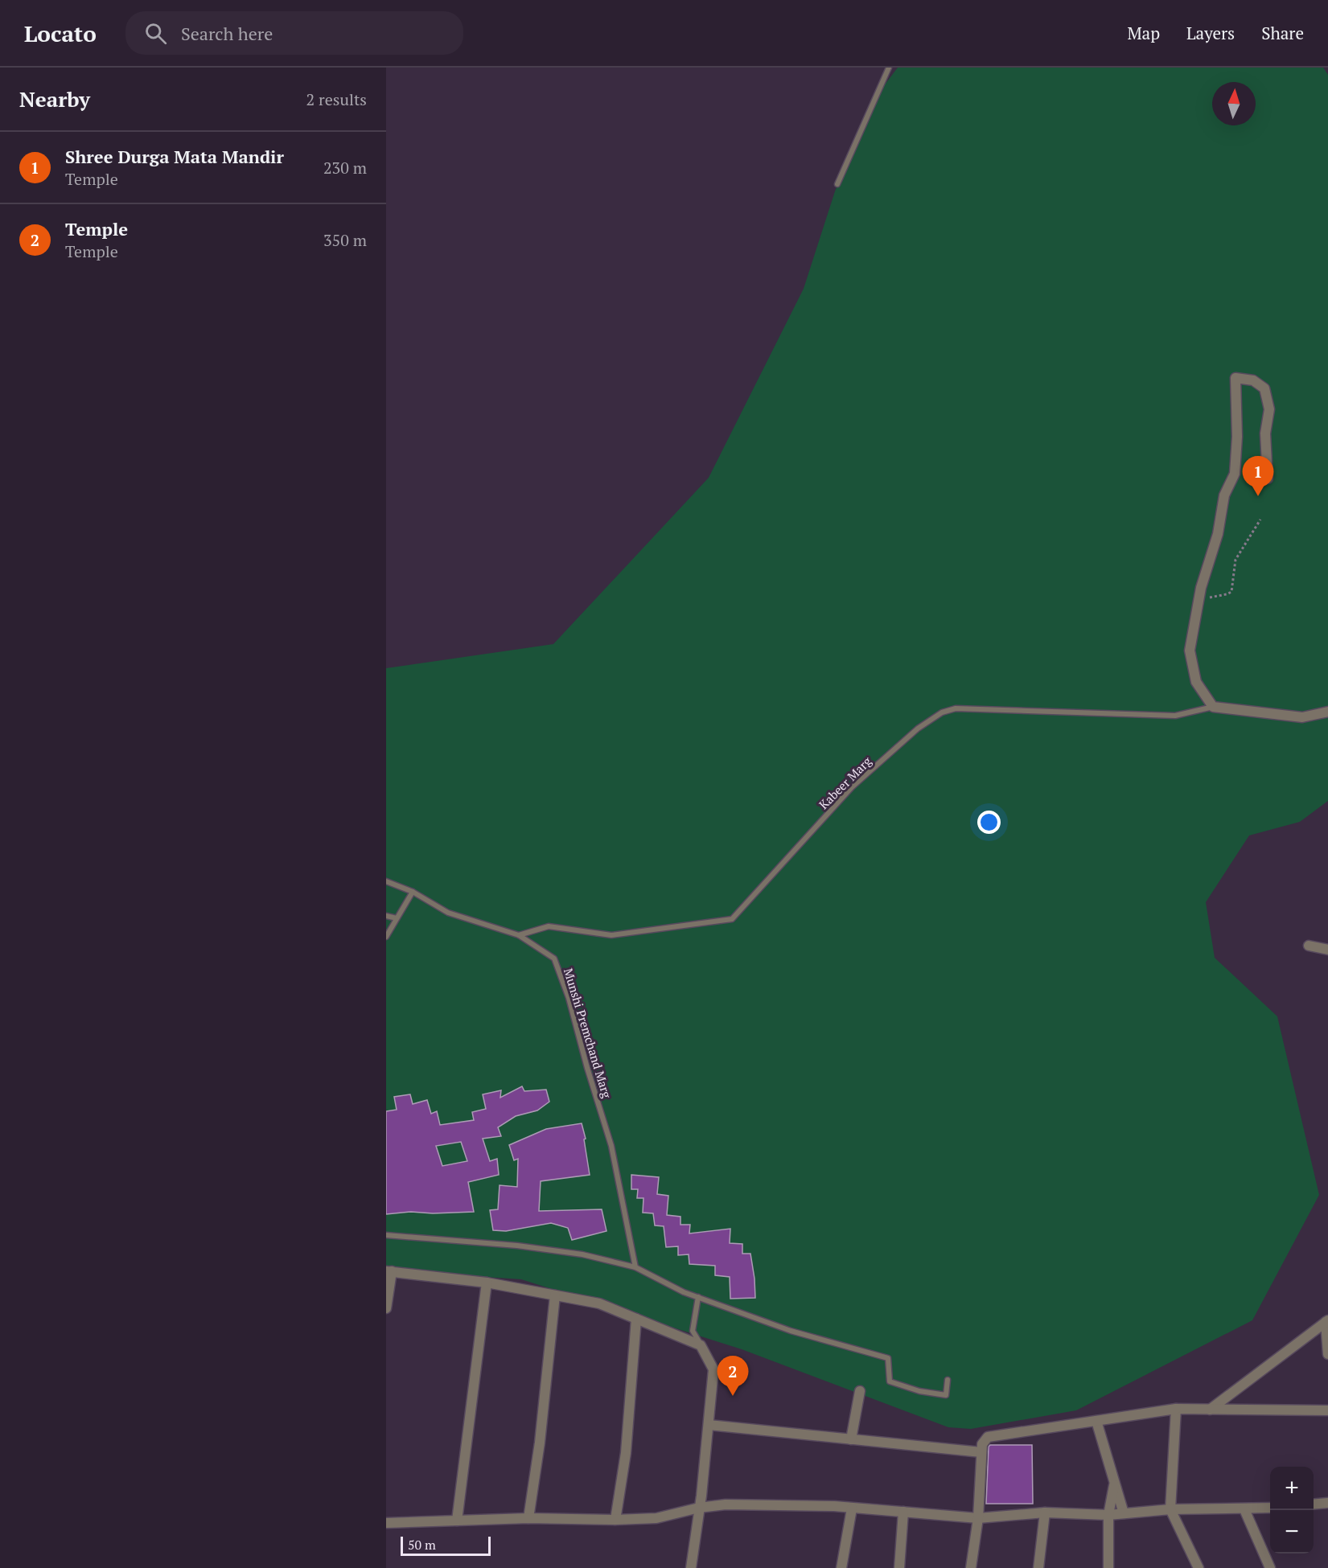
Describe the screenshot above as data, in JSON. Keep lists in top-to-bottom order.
{
  "streets": {
    "lane": ["Kabeer Marg", "Munshi Premchand Marg"]
  },
  "crossings": [
    ["Kabeer Marg", "Munshi Premchand Marg"]
  ],
  "scale_bar": "50 m",
  "north": "top",
  "page": {
    "header": "Locato",
    "search": "Search here",
    "nav": ["Map", "Layers", "Share"],
    "heading": ["Nearby", "2 results"],
    "list": [
      {
        "mark": "1",
        "name": "Shree Durga Mata Mandir",
        "note": "Temple",
        "value": "230 m"
      },
      {
        "mark": "2",
        "name": "Temple",
        "note": "Temple",
        "value": "350 m"
      }
    ],
    "pins": ["1", "2"],
    "map_buttons": ["+", "−"],
    "scale": "50 m"
  }
}
